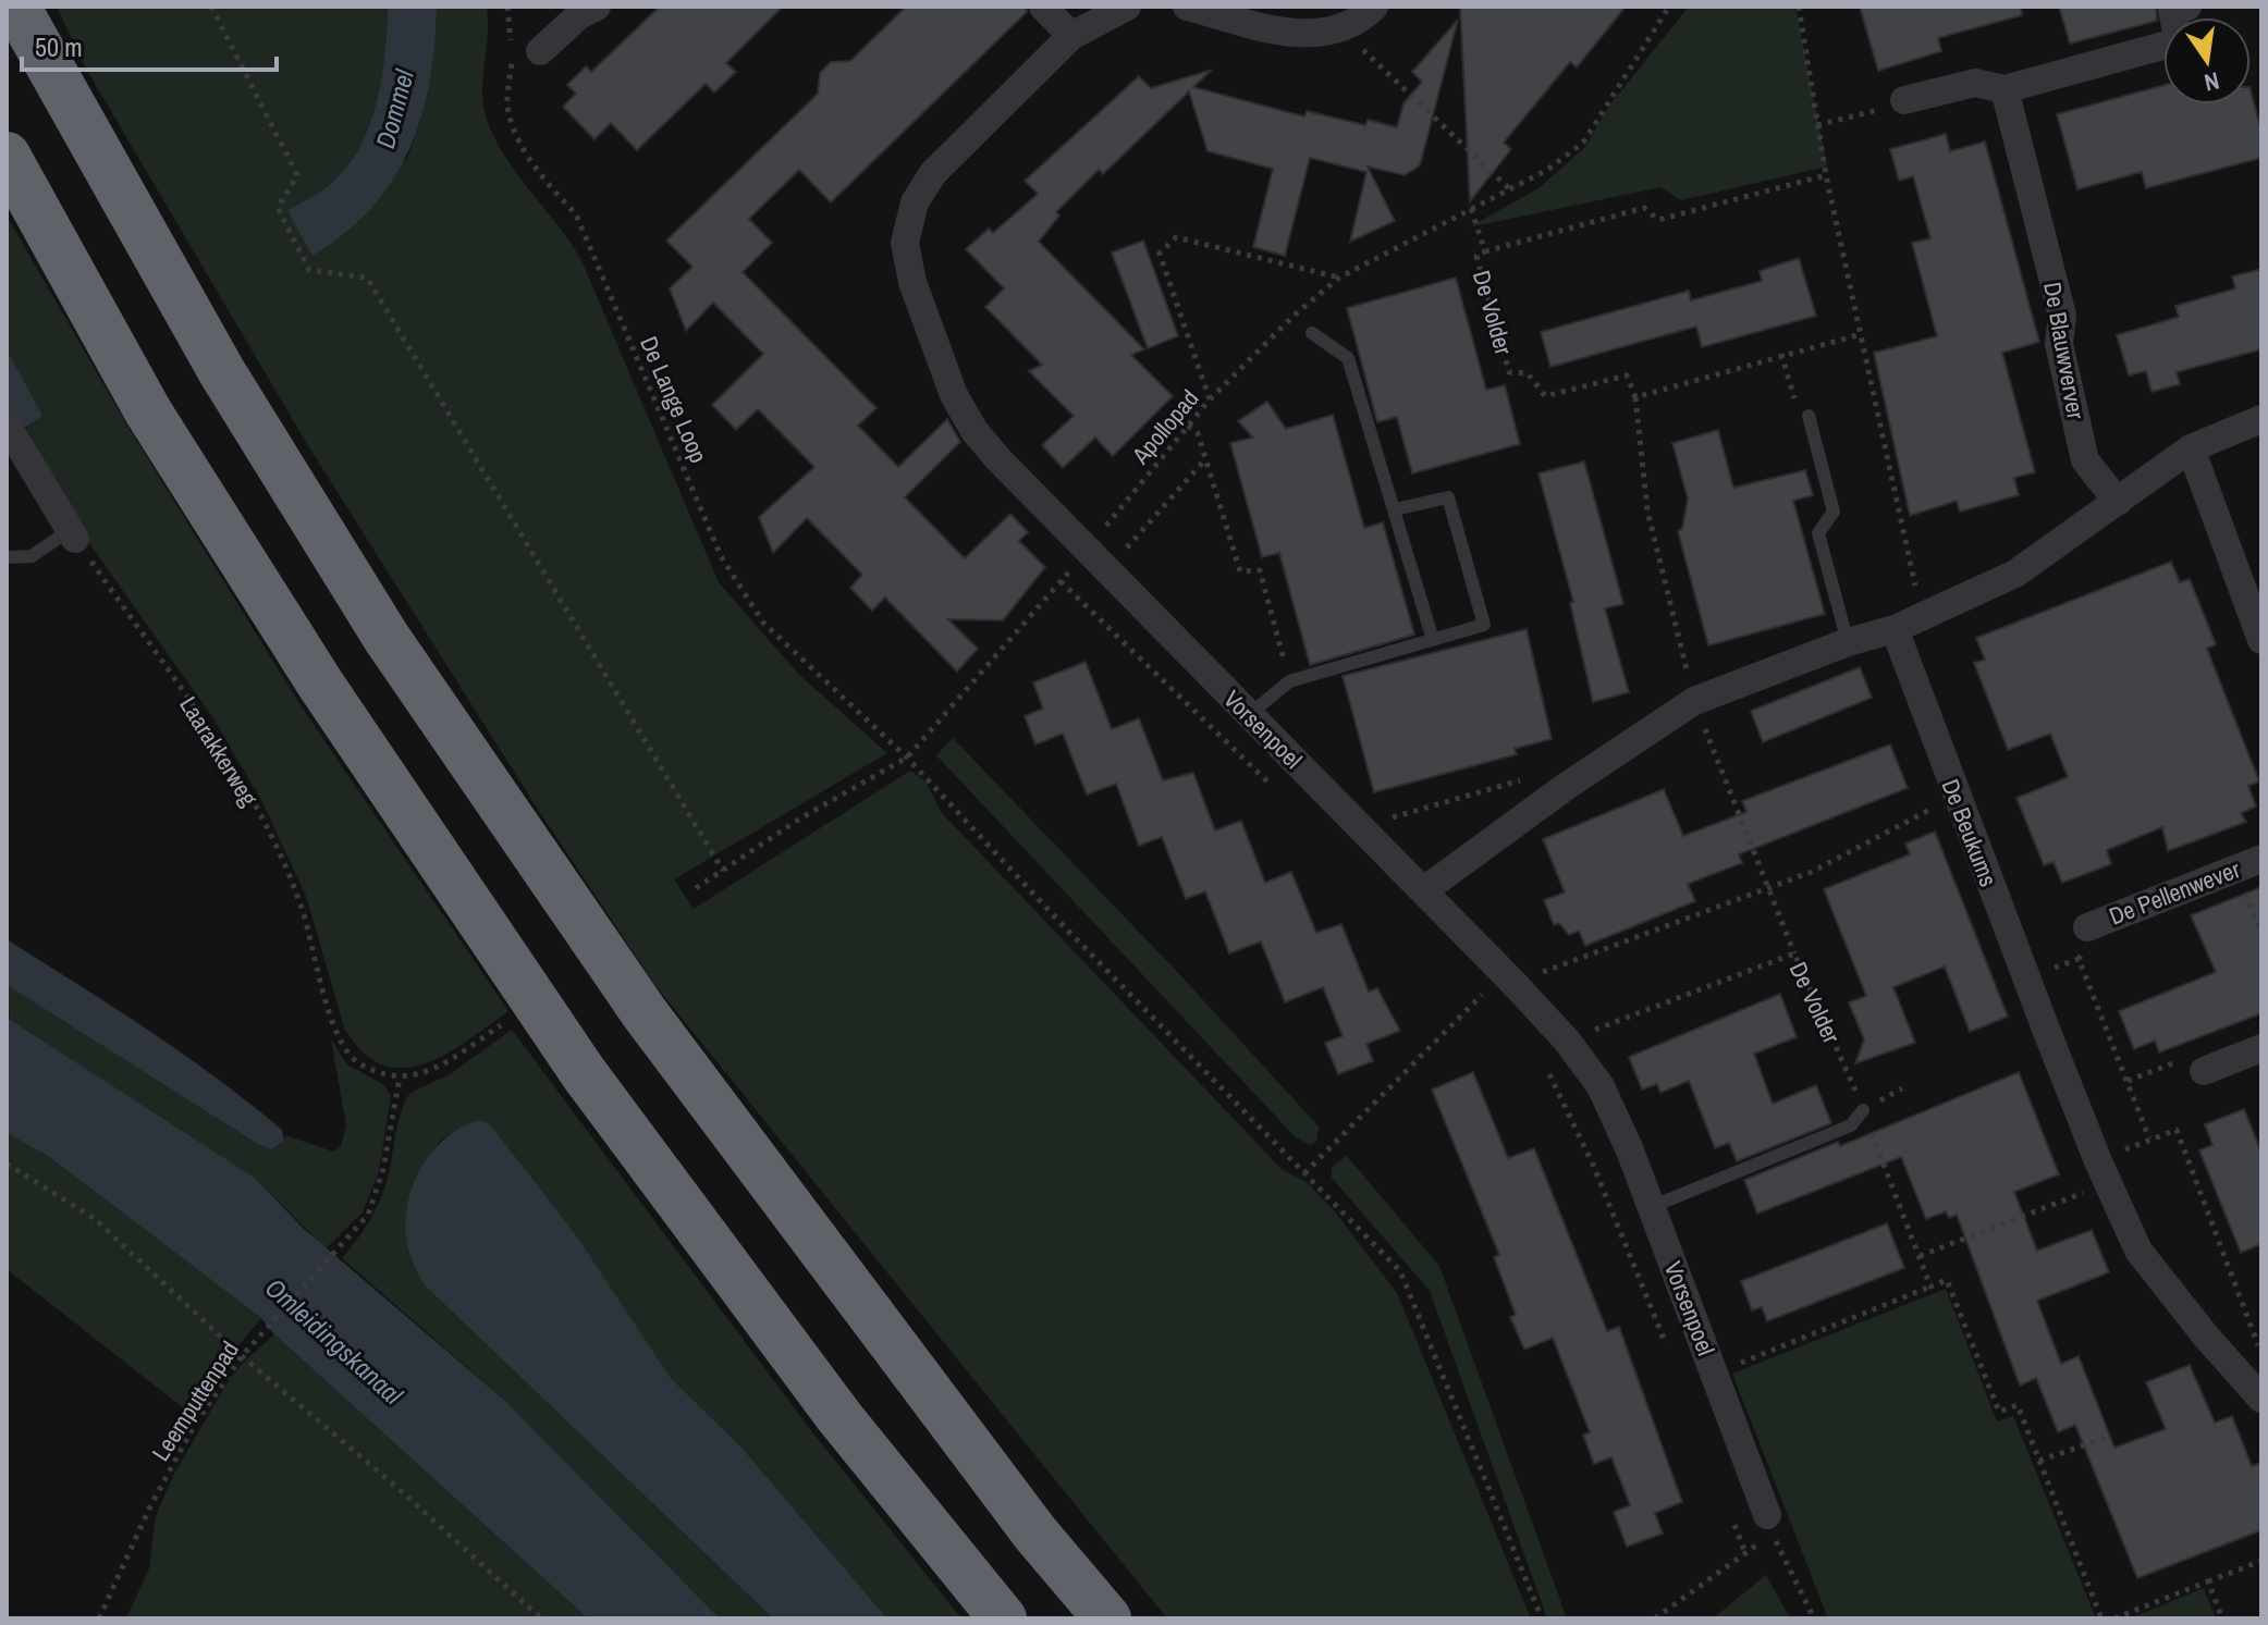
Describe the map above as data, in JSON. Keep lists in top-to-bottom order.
{
  "streets": {
    "street": [
      "De Blauwverver",
      "Vorsenpoel",
      "De Beukums",
      "De Pellenwever"
    ],
    "path": [
      "De Volder",
      "De Lange Loop",
      "Apollopad",
      "Laarakkerweg",
      "Leemputtenpad"
    ]
  },
  "crossings": [
    ["De Volder", "Apollopad"],
    ["De Volder", "Vorsenpoel"],
    ["De Lange Loop", "Apollopad"],
    ["Apollopad", "Vorsenpoel"],
    ["Laarakkerweg", "Leemputtenpad"]
  ],
  "water": ["Dommel", "Omleidingskanaal"],
  "scale_bar": "50 m",
  "north": "bottom"
}
